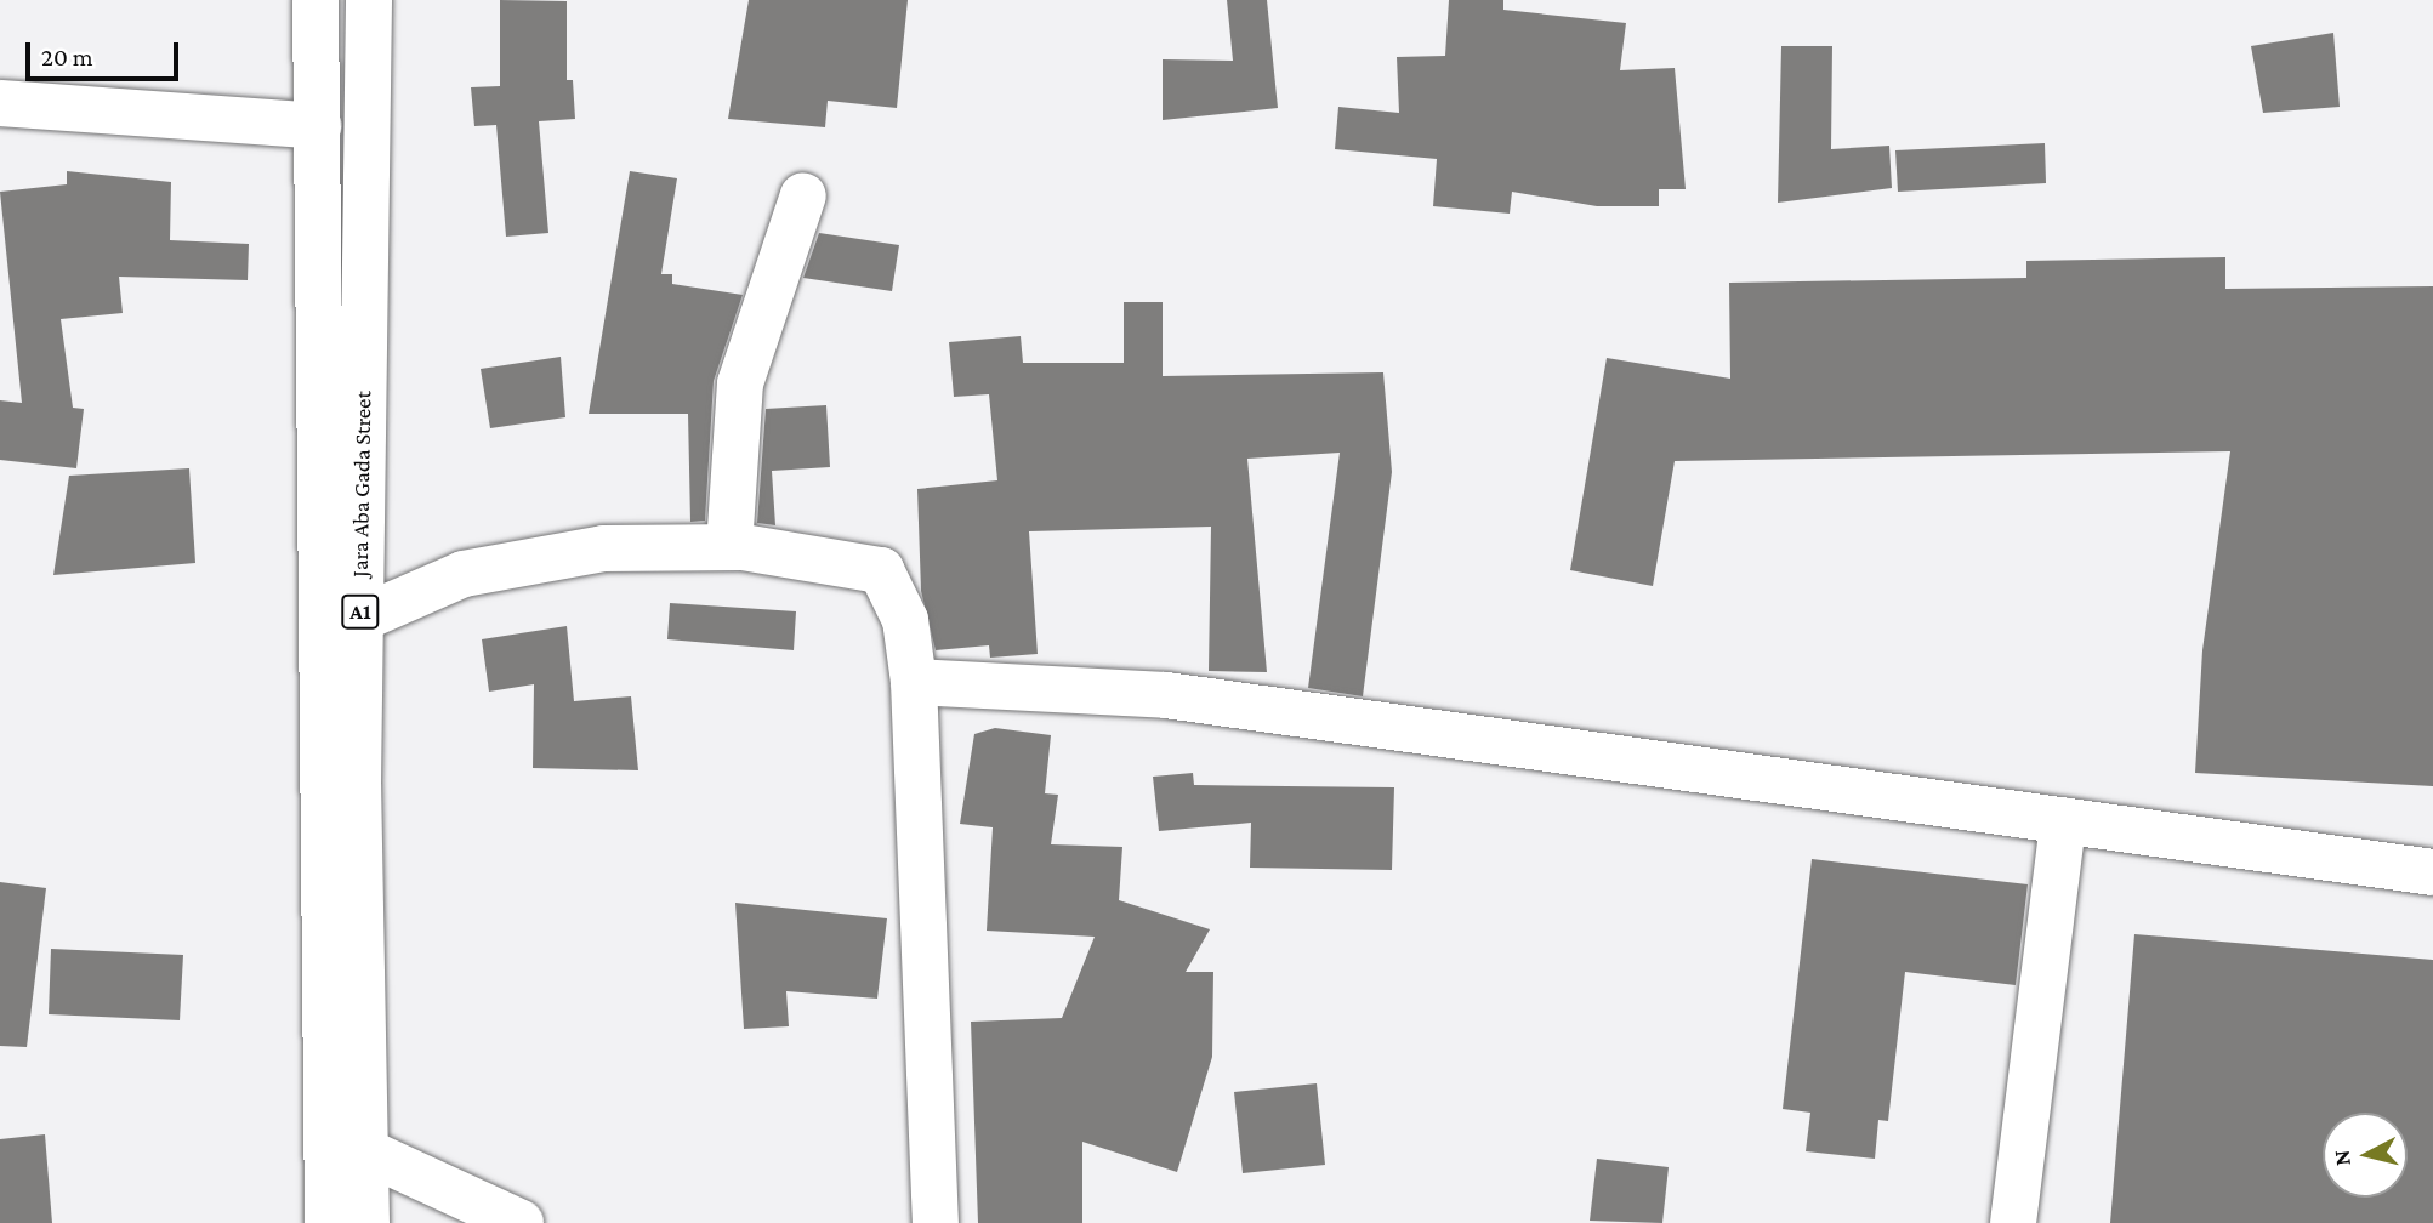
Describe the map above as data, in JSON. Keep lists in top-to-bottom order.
{
  "streets": {
    "street": ["Jara Aba Gada Street", "A1"]
  },
  "scale_bar": "20 m",
  "north": "left"
}
